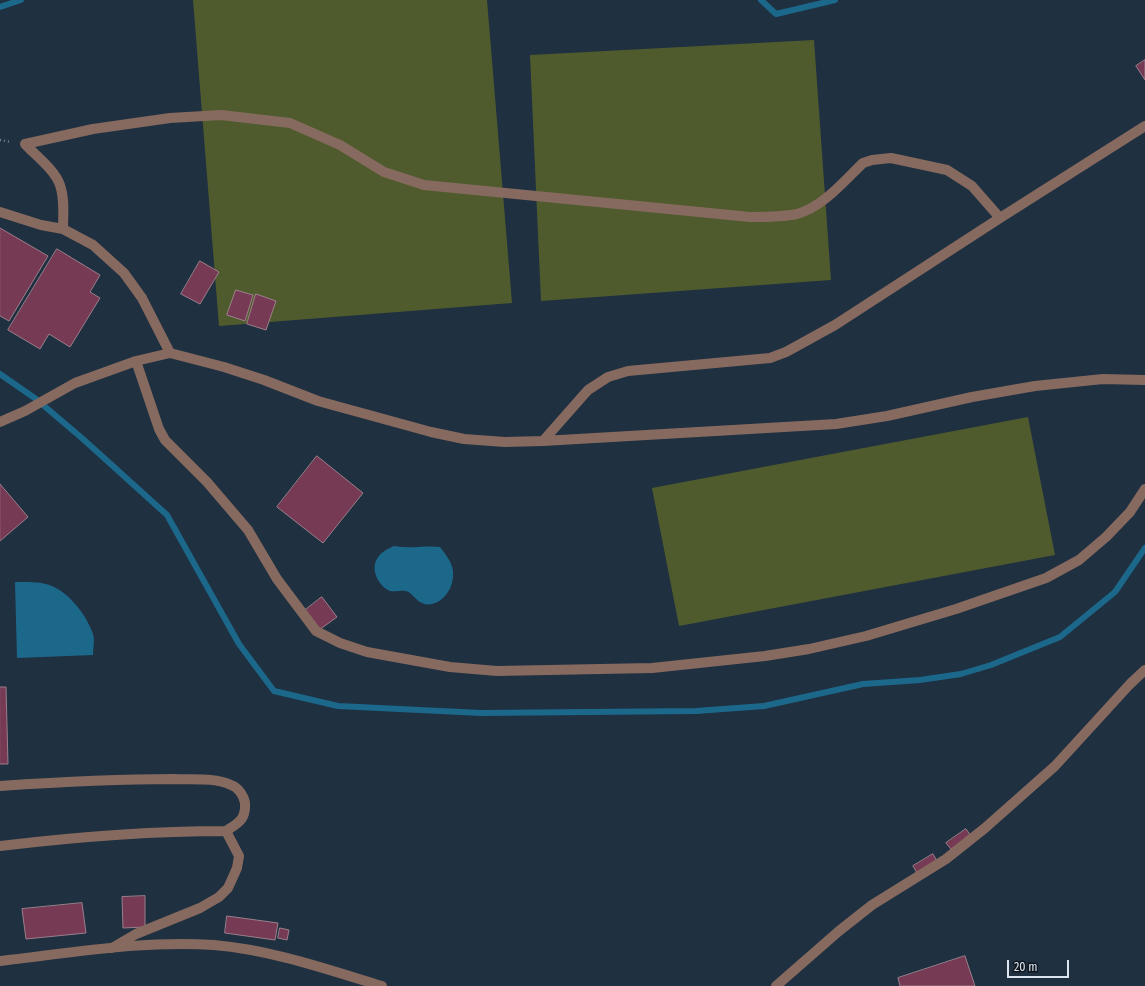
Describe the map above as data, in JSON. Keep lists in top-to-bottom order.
{
  "scale_bar": "20 m"
}
